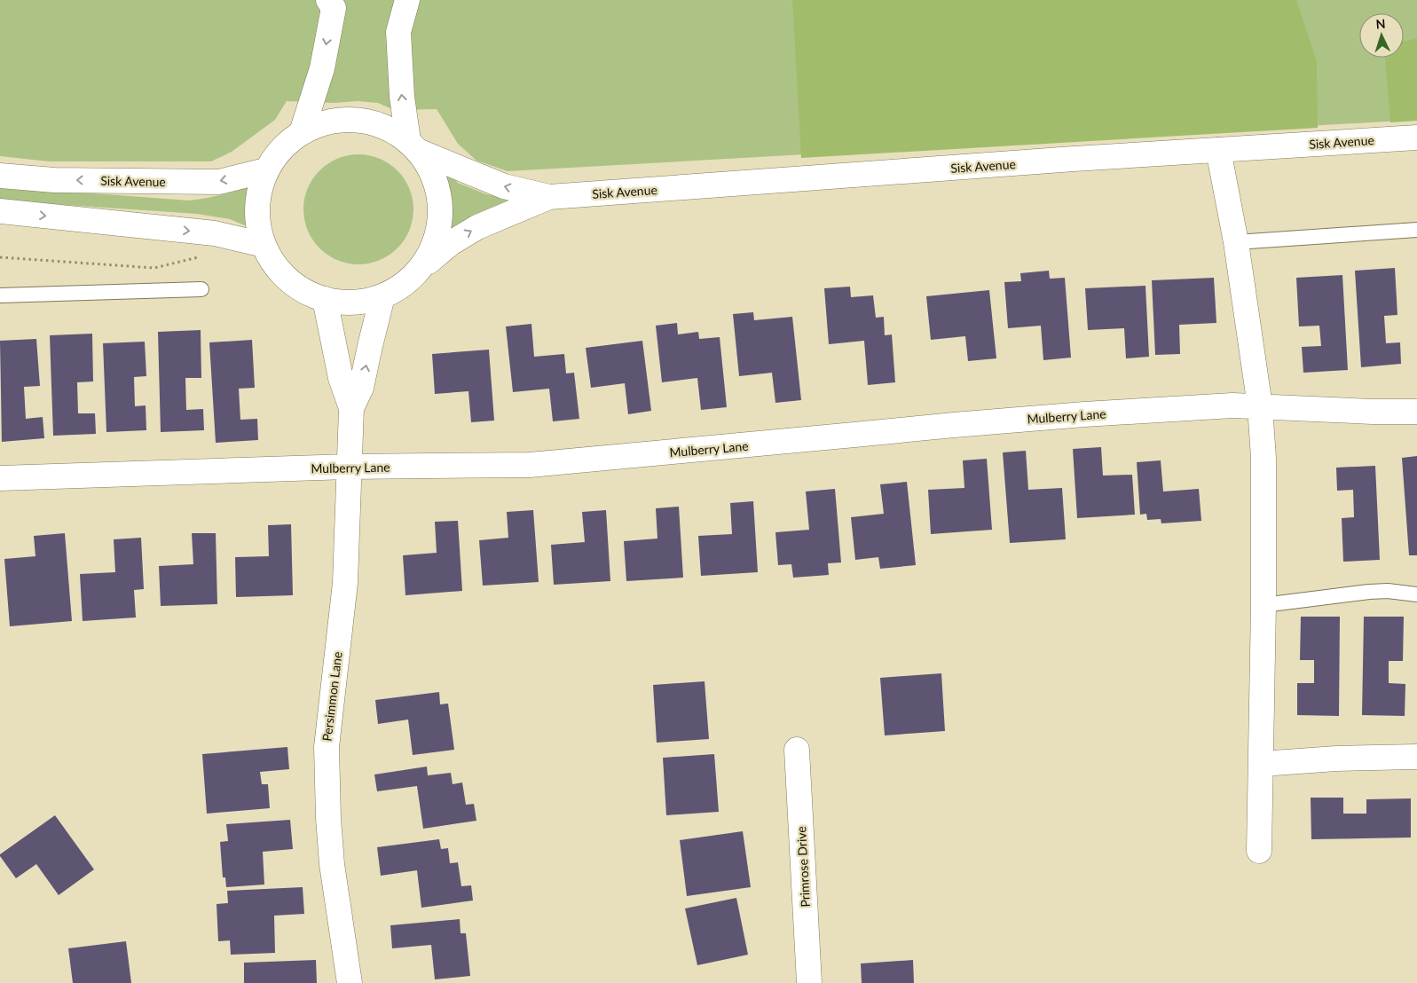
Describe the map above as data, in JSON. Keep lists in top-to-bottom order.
{
  "streets": {
    "street": [
      "Sisk Avenue",
      "Mulberry Lane",
      "Persimmon Lane",
      "Primrose Drive"
    ]
  },
  "crossings": [
    ["Sisk Avenue", "Persimmon Lane"],
    ["Mulberry Lane", "Persimmon Lane"]
  ],
  "north": "top"
}
